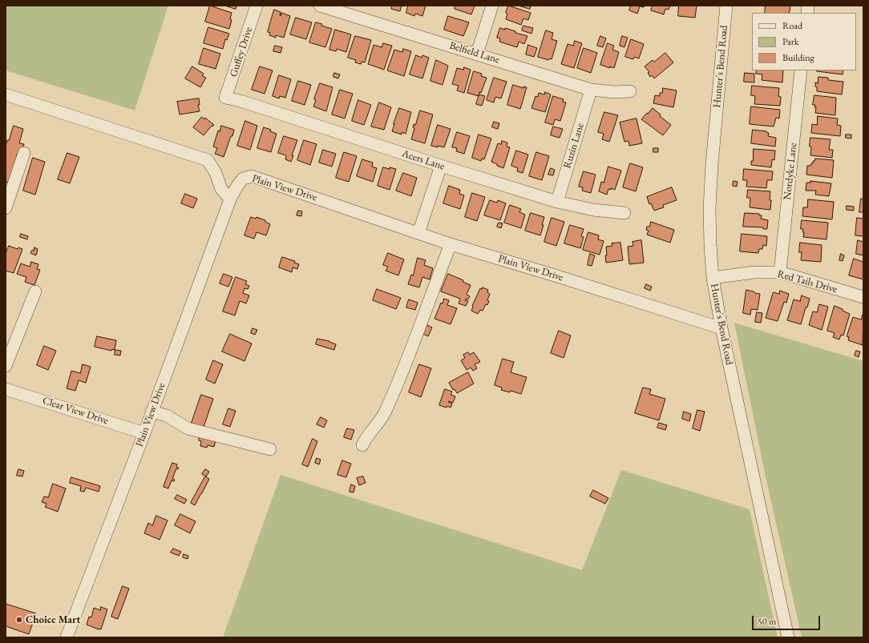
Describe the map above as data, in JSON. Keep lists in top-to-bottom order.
{
  "streets": {
    "street": [
      "Guffey Drive",
      "Belfield Lane",
      "Hunter's Bend Road",
      "Ruzin Lane",
      "Acers Lane",
      "Nordyke Lane",
      "Plain View Drive",
      "Red Tails Drive",
      "Clear View Drive"
    ]
  },
  "crossings": [
    ["Guffey Drive", "Acers Lane"],
    ["Belfield Lane", "Ruzin Lane"],
    ["Hunter's Bend Road", "Plain View Drive"],
    ["Hunter's Bend Road", "Red Tails Drive"],
    ["Ruzin Lane", "Acers Lane"],
    ["Nordyke Lane", "Red Tails Drive"],
    ["Plain View Drive", "Clear View Drive"]
  ],
  "places": ["Choice Mart"],
  "legend": ["Road", "Park", "Building"],
  "scale_bar": "50 m"
}
